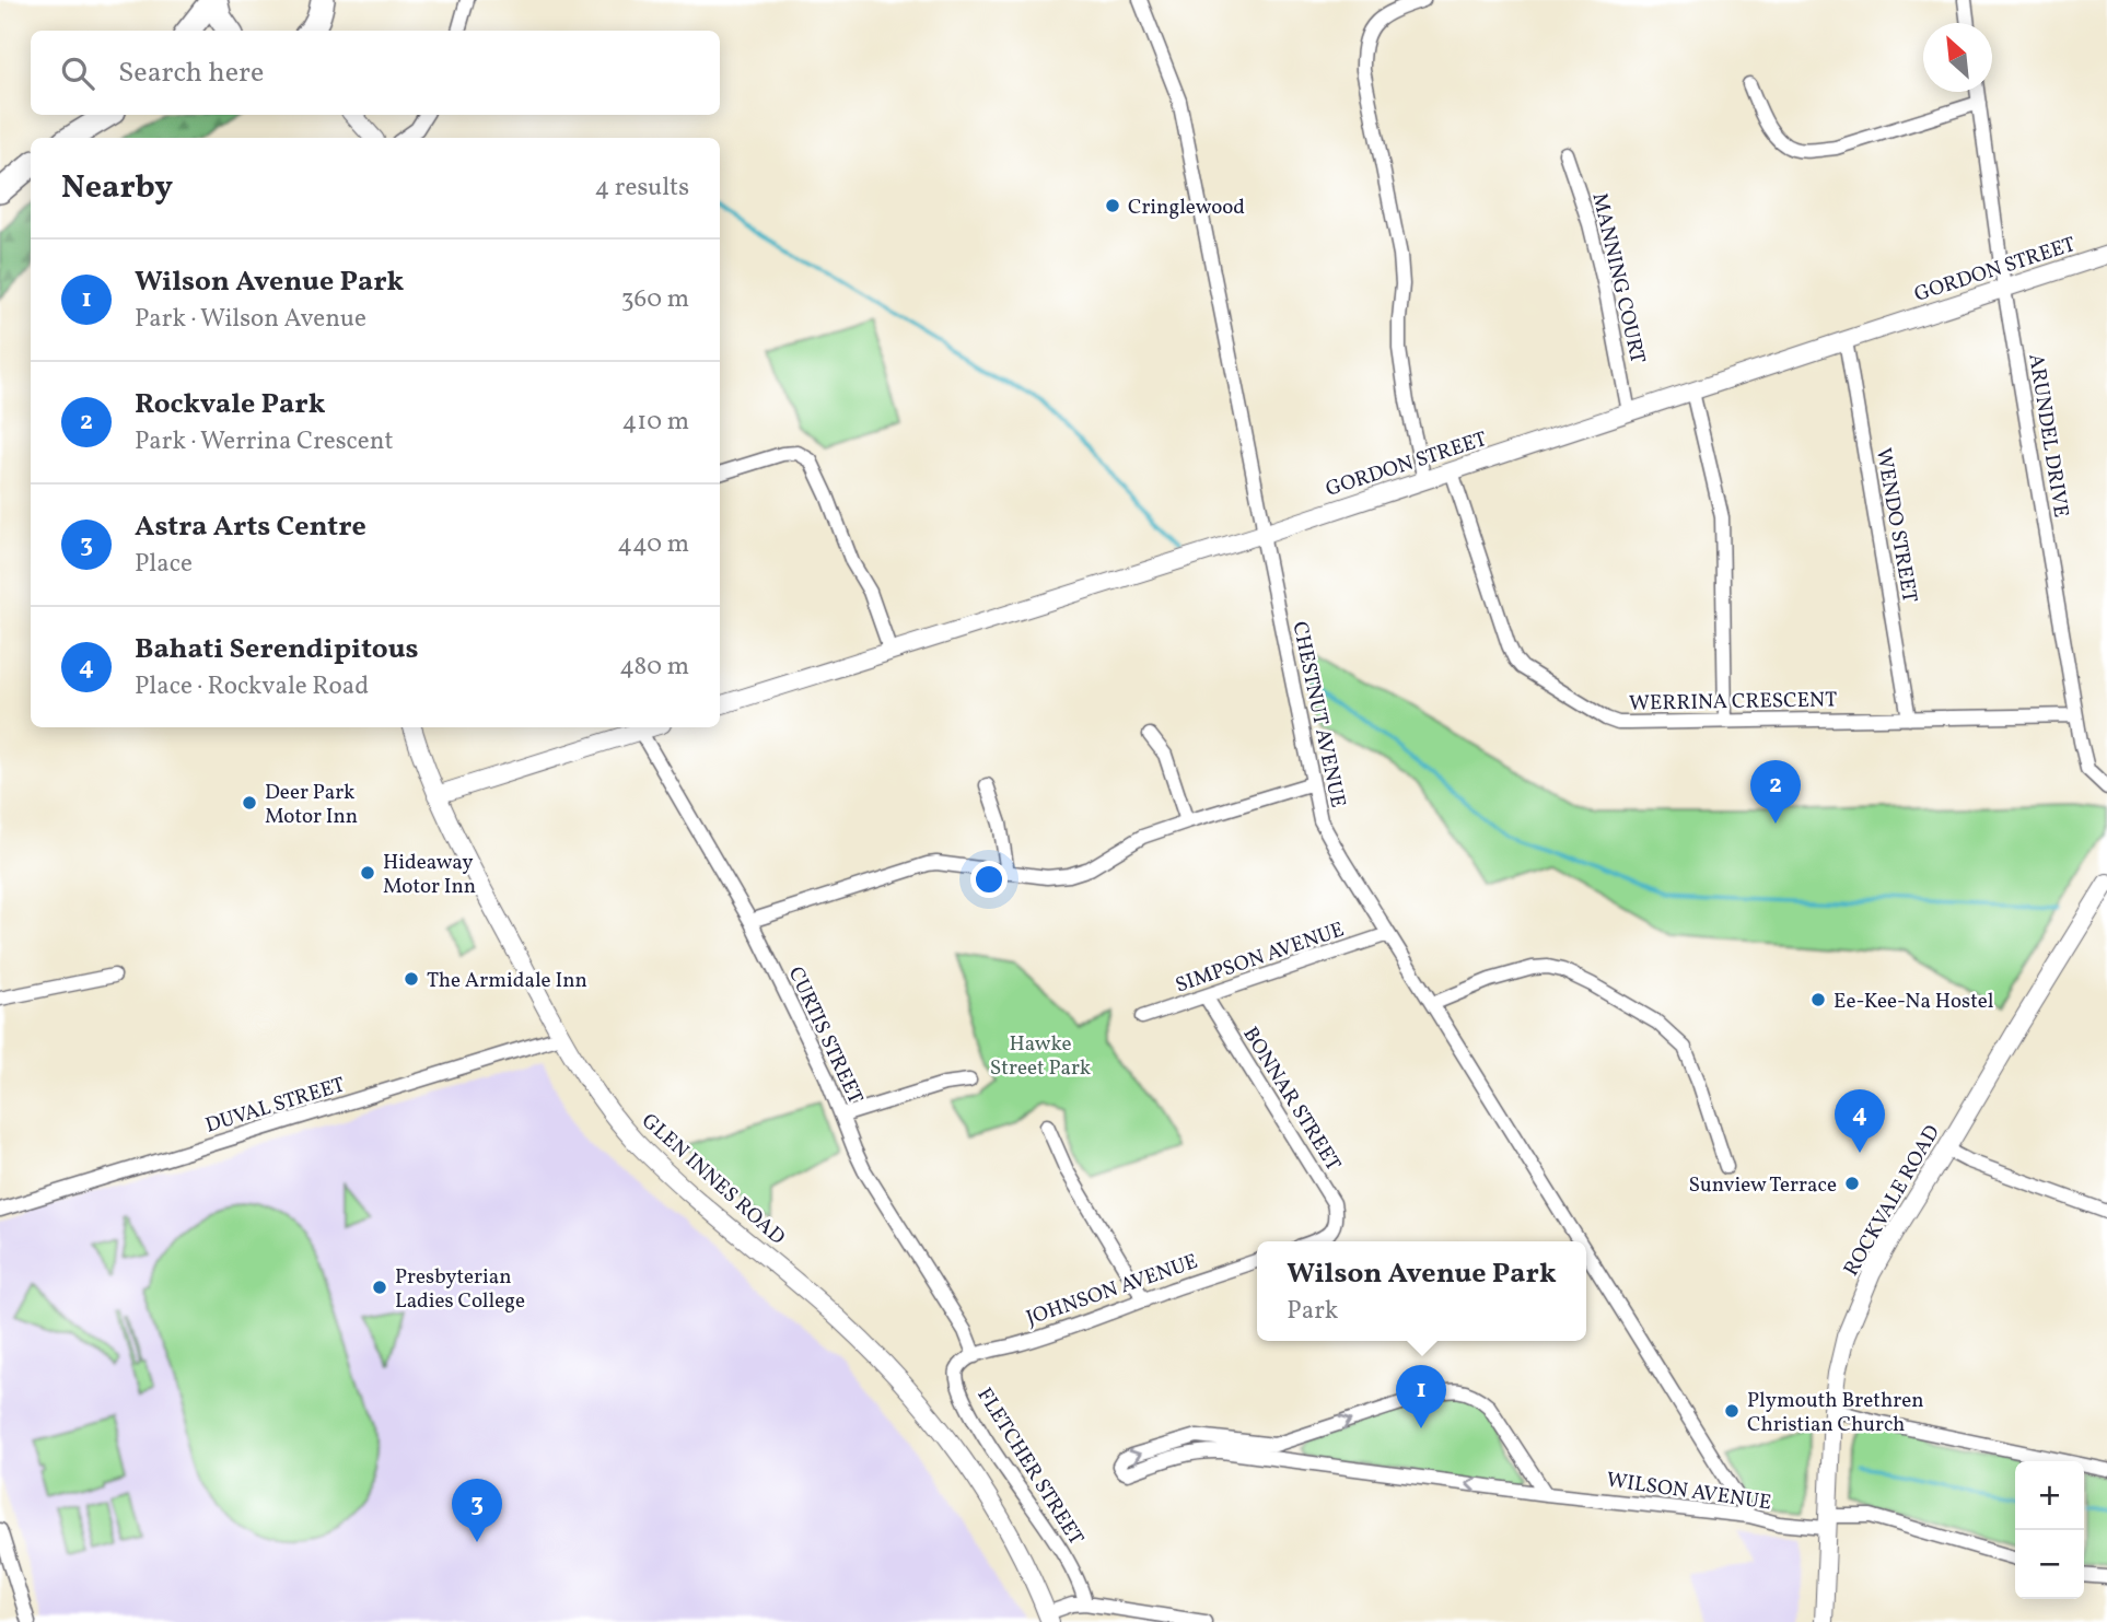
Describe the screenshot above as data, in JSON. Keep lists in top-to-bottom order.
{
  "streets": {
    "street": [
      "GORDON STREET",
      "MANNING COURT",
      "ARUNDEL DRIVE",
      "WENDO STREET",
      "WERRINA CRESCENT",
      "CHESTNUT AVENUE",
      "SIMPSON AVENUE",
      "CURTIS STREET",
      "BONNAR STREET",
      "DUVAL STREET",
      "GLEN INNES ROAD",
      "ROCKVALE ROAD",
      "JOHNSON AVENUE",
      "FLETCHER STREET",
      "WILSON AVENUE"
    ]
  },
  "crossings": [
    ["GORDON STREET", "MANNING COURT"],
    ["GORDON STREET", "ARUNDEL DRIVE"],
    ["GORDON STREET", "WENDO STREET"],
    ["GORDON STREET", "WERRINA CRESCENT"],
    ["GORDON STREET", "CHESTNUT AVENUE"],
    ["ARUNDEL DRIVE", "WERRINA CRESCENT"],
    ["WENDO STREET", "WERRINA CRESCENT"],
    ["CHESTNUT AVENUE", "SIMPSON AVENUE"],
    ["CHESTNUT AVENUE", "WILSON AVENUE"],
    ["SIMPSON AVENUE", "BONNAR STREET"],
    ["CURTIS STREET", "JOHNSON AVENUE"],
    ["CURTIS STREET", "FLETCHER STREET"],
    ["DUVAL STREET", "GLEN INNES ROAD"],
    ["ROCKVALE ROAD", "WILSON AVENUE"],
    ["JOHNSON AVENUE", "FLETCHER STREET"]
  ],
  "parks": ["Hawke Street Park"],
  "places": [
    "Cringlewood",
    "Deer Park Motor Inn",
    "Hideaway Motor Inn",
    "The Armidale Inn",
    "Ee-Kee-Na Hostel",
    "Sunview Terrace",
    "Presbyterian Ladies College",
    "Plymouth Brethren Christian Church"
  ],
  "north": "top left",
  "page": {
    "search": "Search here",
    "heading": ["Nearby", "4 results"],
    "list": [
      {
        "mark": "1",
        "name": "Wilson Avenue Park",
        "note": "Park · Wilson Avenue",
        "value": "360 m"
      },
      {
        "mark": "2",
        "name": "Rockvale Park",
        "note": "Park · Werrina Crescent",
        "value": "410 m"
      },
      {
        "mark": "3",
        "name": "Astra Arts Centre",
        "note": "Place",
        "value": "440 m"
      },
      {
        "mark": "4",
        "name": "Bahati Serendipitous",
        "note": "Place · Rockvale Road",
        "value": "480 m"
      }
    ],
    "pins": [
      "2",
      "4",
      "1",
      "3"
    ],
    "popup": ["Wilson Avenue Park", "Park"],
    "map_buttons": ["+", "−"]
  }
}
